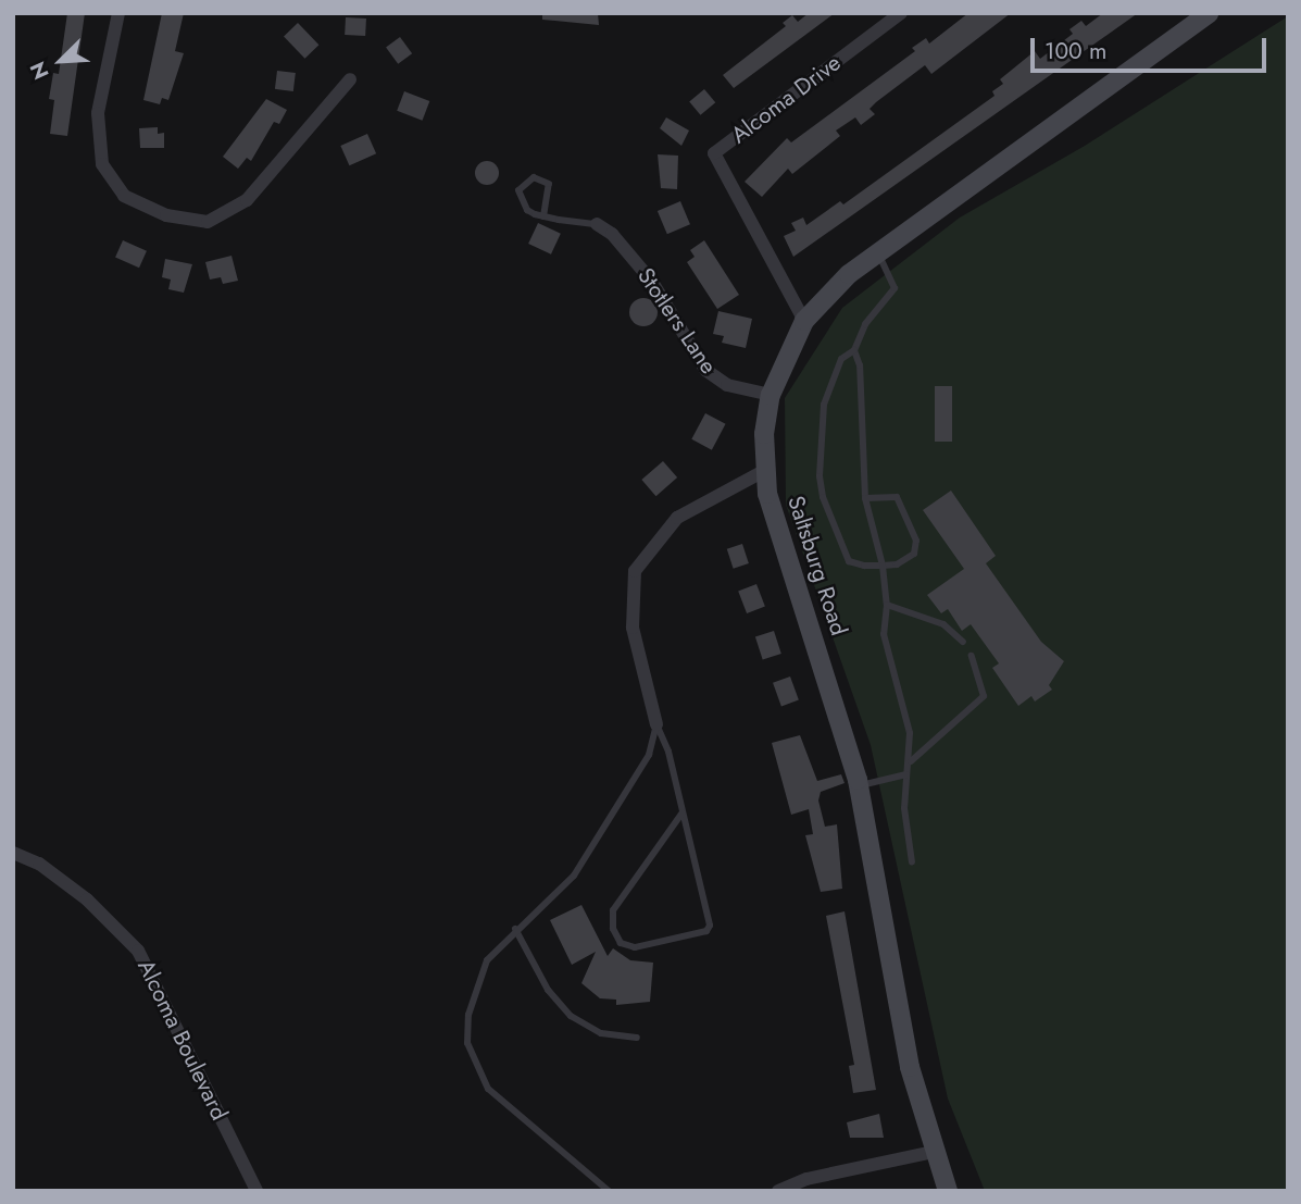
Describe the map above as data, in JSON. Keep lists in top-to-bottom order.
{
  "streets": {
    "main road": ["Saltsburg Road"],
    "street": ["Alcoma Drive", "Stotlers Lane", "Alcoma Boulevard"]
  },
  "crossings": [
    ["Alcoma Drive", "Saltsburg Road"],
    ["Stotlers Lane", "Saltsburg Road"]
  ],
  "scale_bar": "100 m",
  "north": "bottom left"
}
